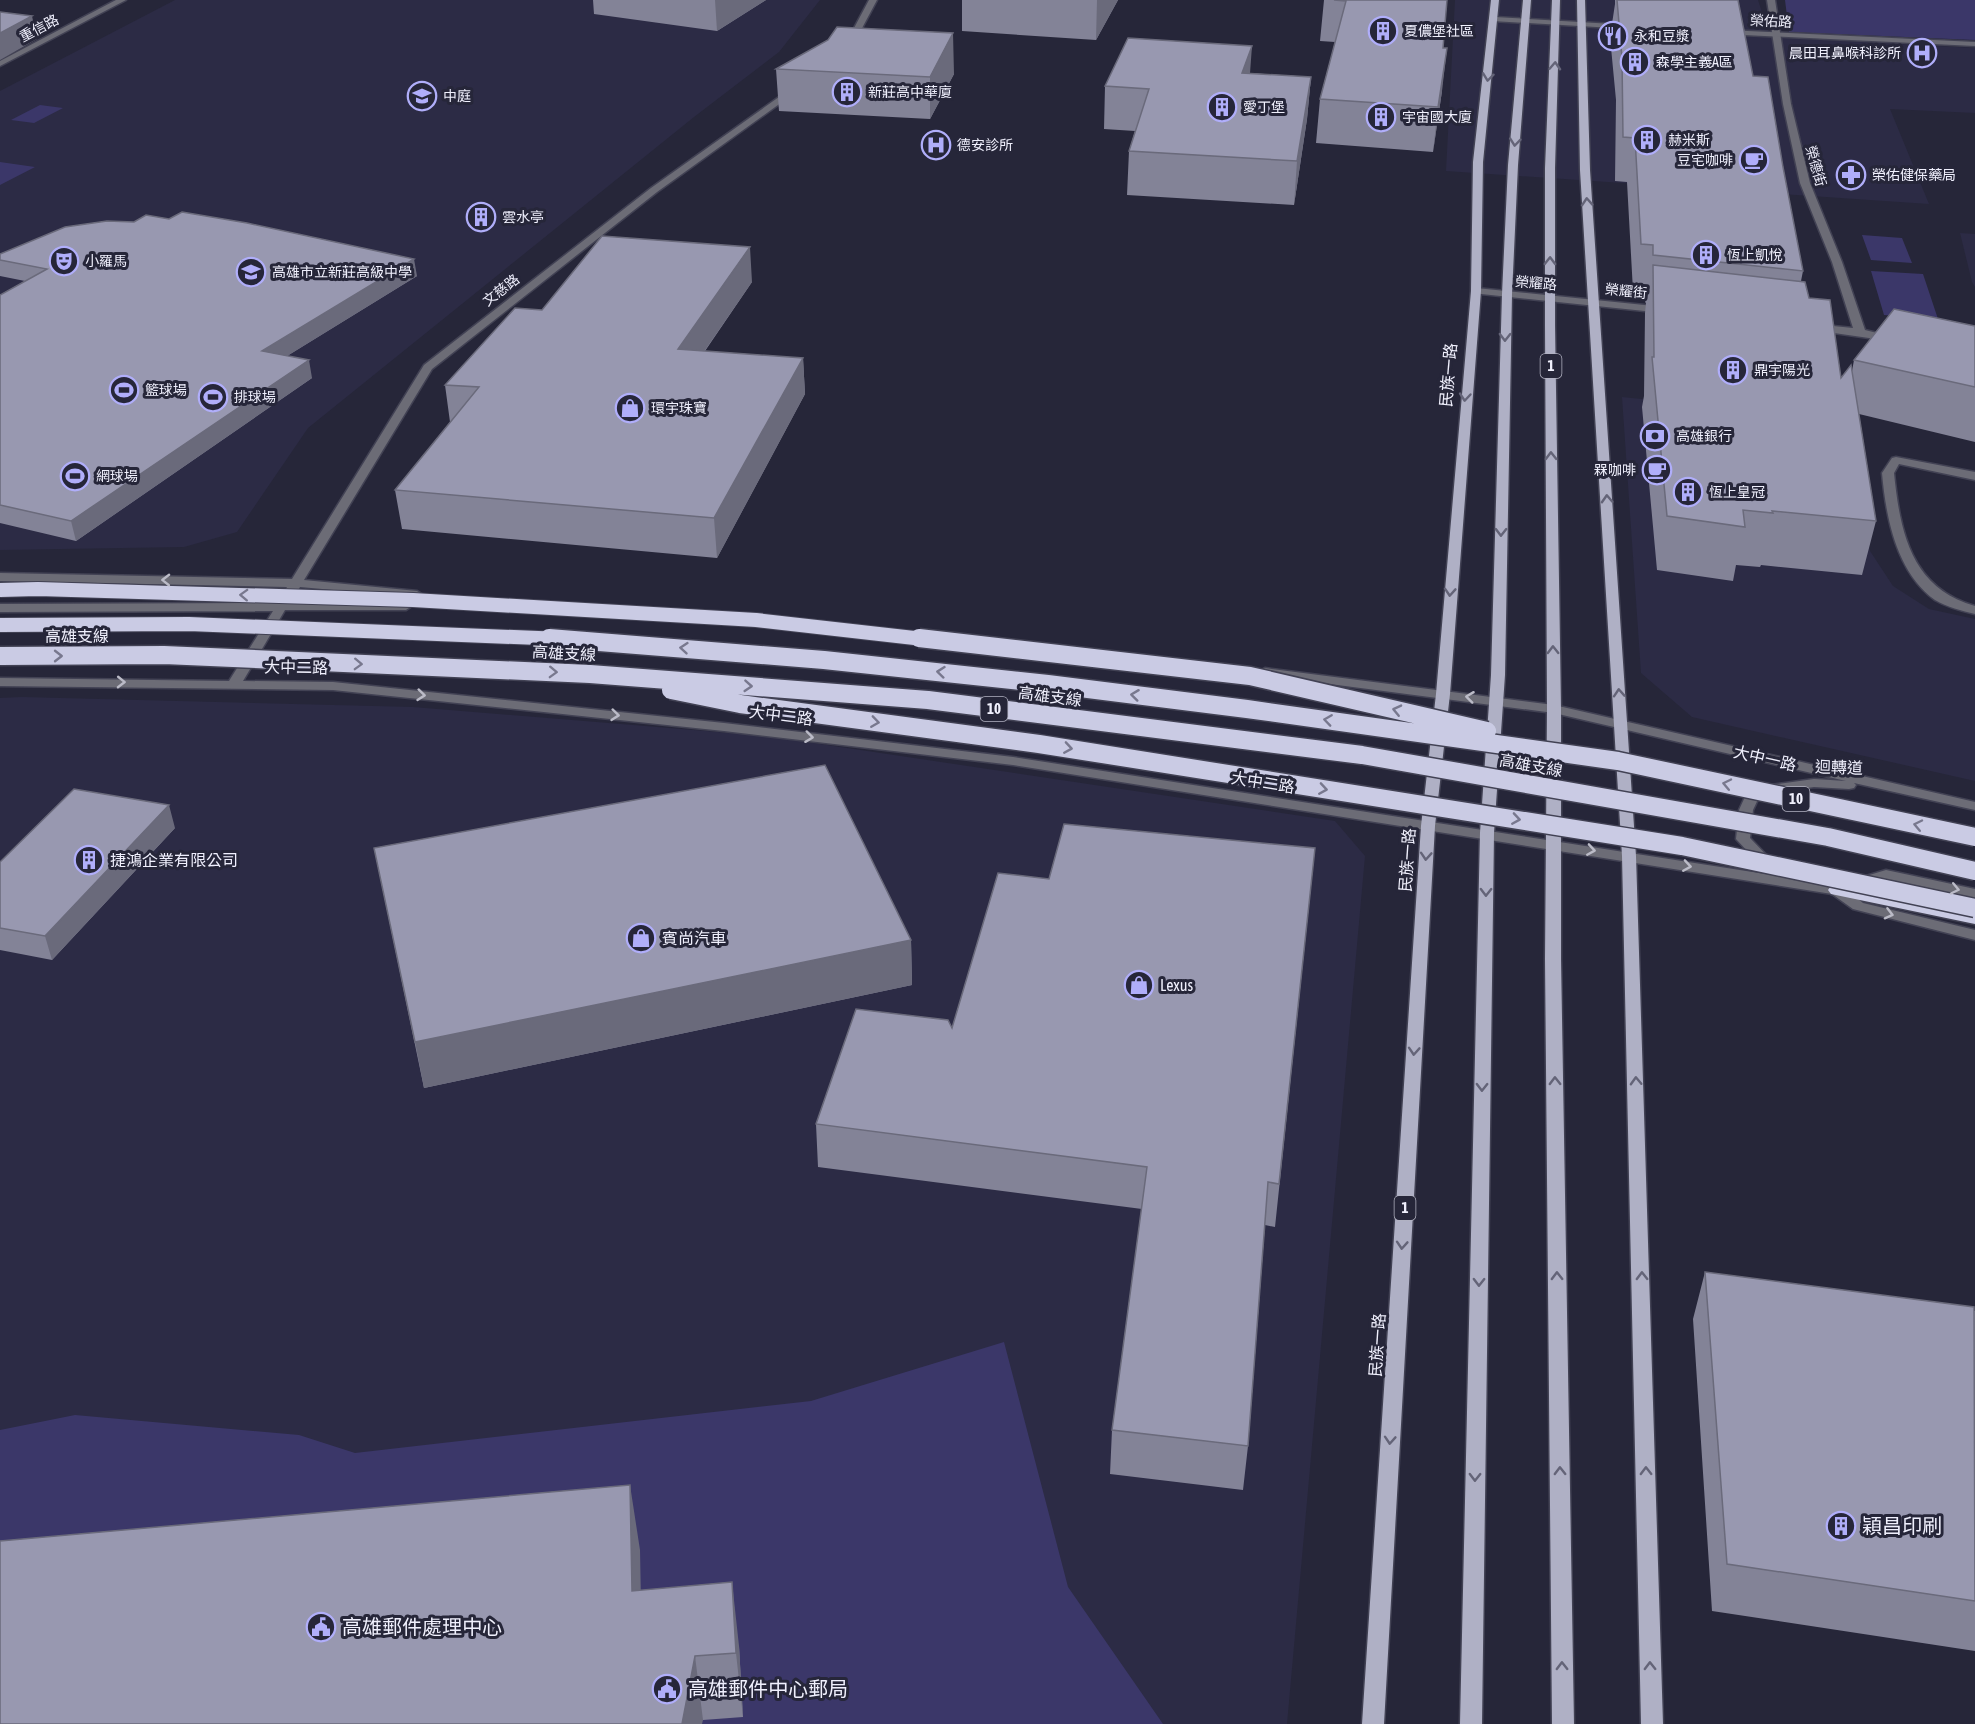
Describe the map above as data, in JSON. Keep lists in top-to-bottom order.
{
  "streets": {
    "highway": ["高雄支線", "10"],
    "main road": ["1", "民族一路"],
    "street": [
      "榮佑路",
      "重信路",
      "榮德街",
      "榮耀路",
      "文慈路",
      "榮耀街",
      "大中二路",
      "大中一路",
      "迴轉道"
    ]
  },
  "crossings": [
    ["榮佑路", "榮德街"],
    ["榮耀路", "榮耀街"],
    ["榮耀路", "1"],
    ["榮耀路", "民族一路"],
    ["文慈路", "大中二路"],
    ["1", "大中二路"],
    ["1", "大中一路"],
    ["民族一路", "大中二路"],
    ["大中一路", "迴轉道"]
  ],
  "places": {
    "building": [
      "夏儂堡社區",
      "森學主義A區",
      "新莊高中華廈",
      "愛丁堡",
      "宇宙國大廈",
      "赫米斯",
      "雲水亭",
      "恆上凱悅",
      "鼎宇陽光",
      "恆上皇冠",
      "捷鴻企業有限公司",
      "穎昌印刷"
    ],
    "restaurant": ["永和豆漿"],
    "hospital": ["晨田耳鼻喉科診所", "德安診所"],
    "school or university": ["中庭", "高雄市立新莊高級中學"],
    "cafe": ["豆宅咖啡", "槑咖啡"],
    "pharmacy": ["榮佑健保藥局"],
    "theatre": ["小羅馬"],
    "sports": ["籃球場", "排球場", "網球場"],
    "shop": ["環宇珠寶", "賓尚汽車", "Lexus"],
    "bank": ["高雄銀行"],
    "public building": ["高雄郵件處理中心", "高雄郵件中心郵局"]
  }
}
